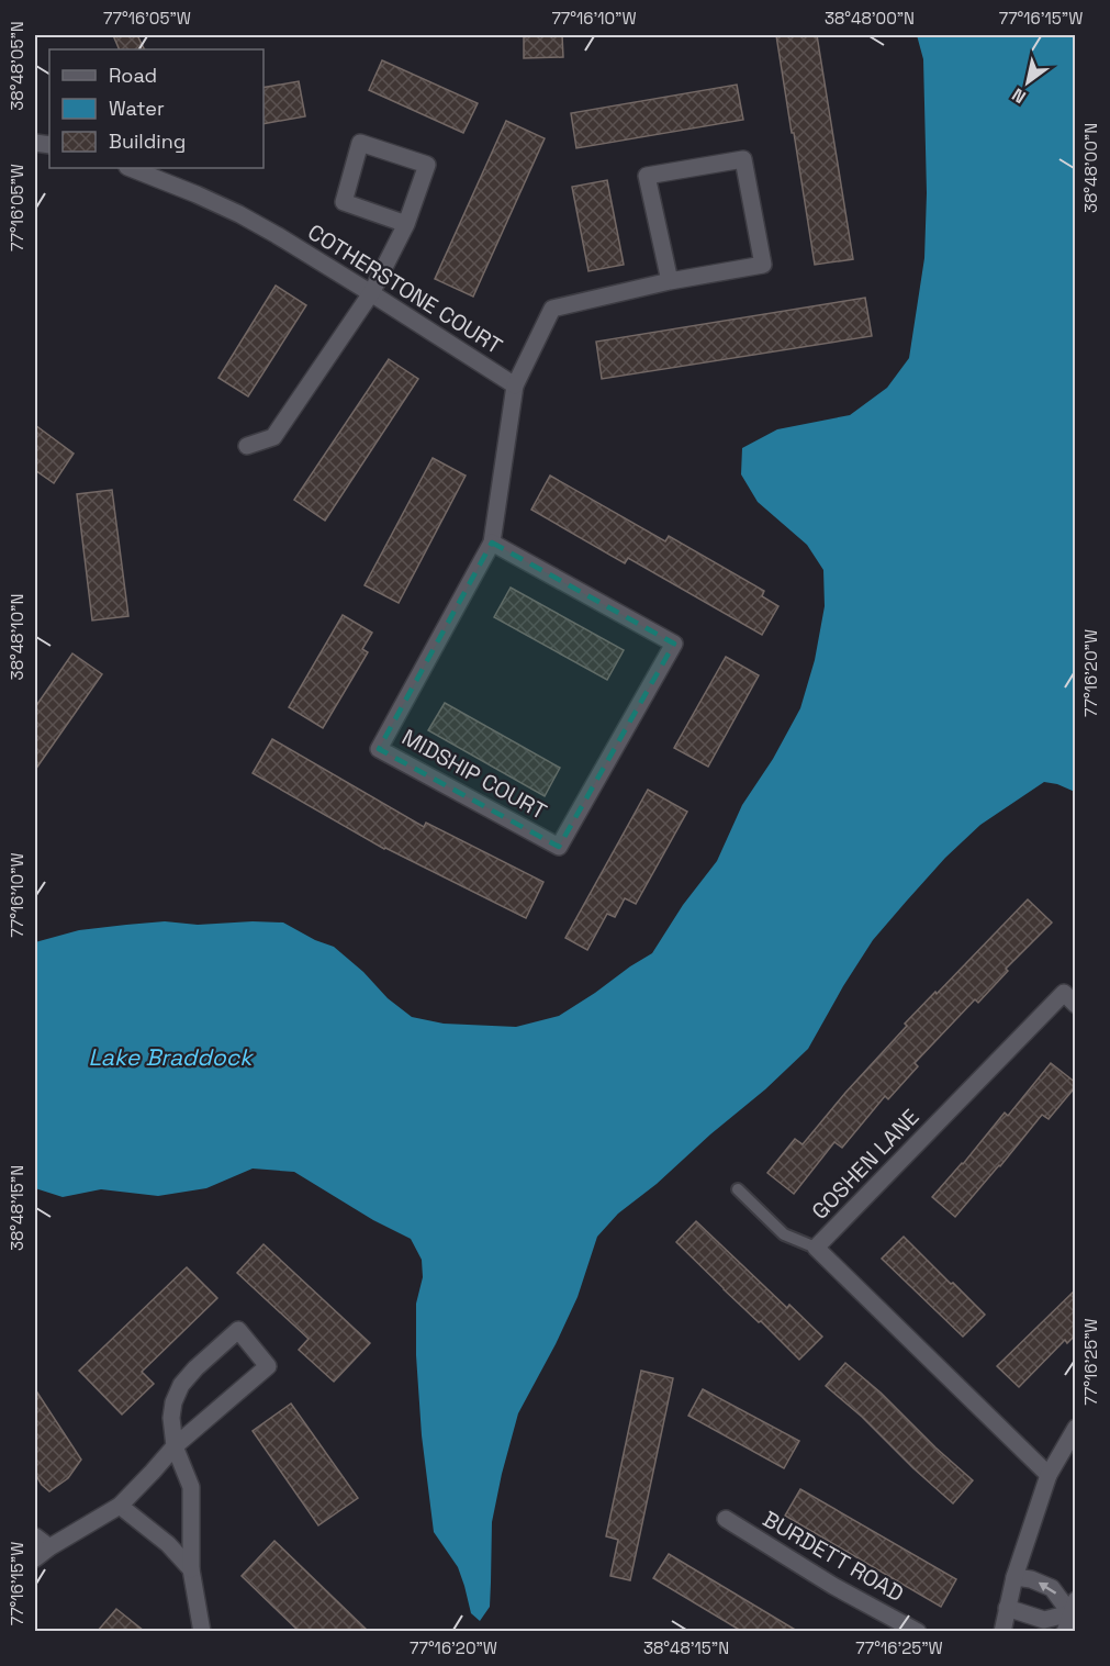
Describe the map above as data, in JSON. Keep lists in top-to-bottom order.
{
  "streets": {
    "street": [
      "COTHERSTONE COURT",
      "MIDSHIP COURT",
      "GOSHEN LANE",
      "BURDETT ROAD"
    ]
  },
  "water": ["Lake Braddock"],
  "legend": ["Road", "Water", "Building"],
  "north": "bottom left",
  "coordinates": [
    "77°16'05\"W",
    "77°16'10\"W",
    "38°48'00\"N",
    "77°16'15\"W",
    "38°48'05\"N",
    "38°48'10\"N",
    "77°16'20\"W",
    "38°48'15\"N",
    "77°16'25\"W"
  ]
}
